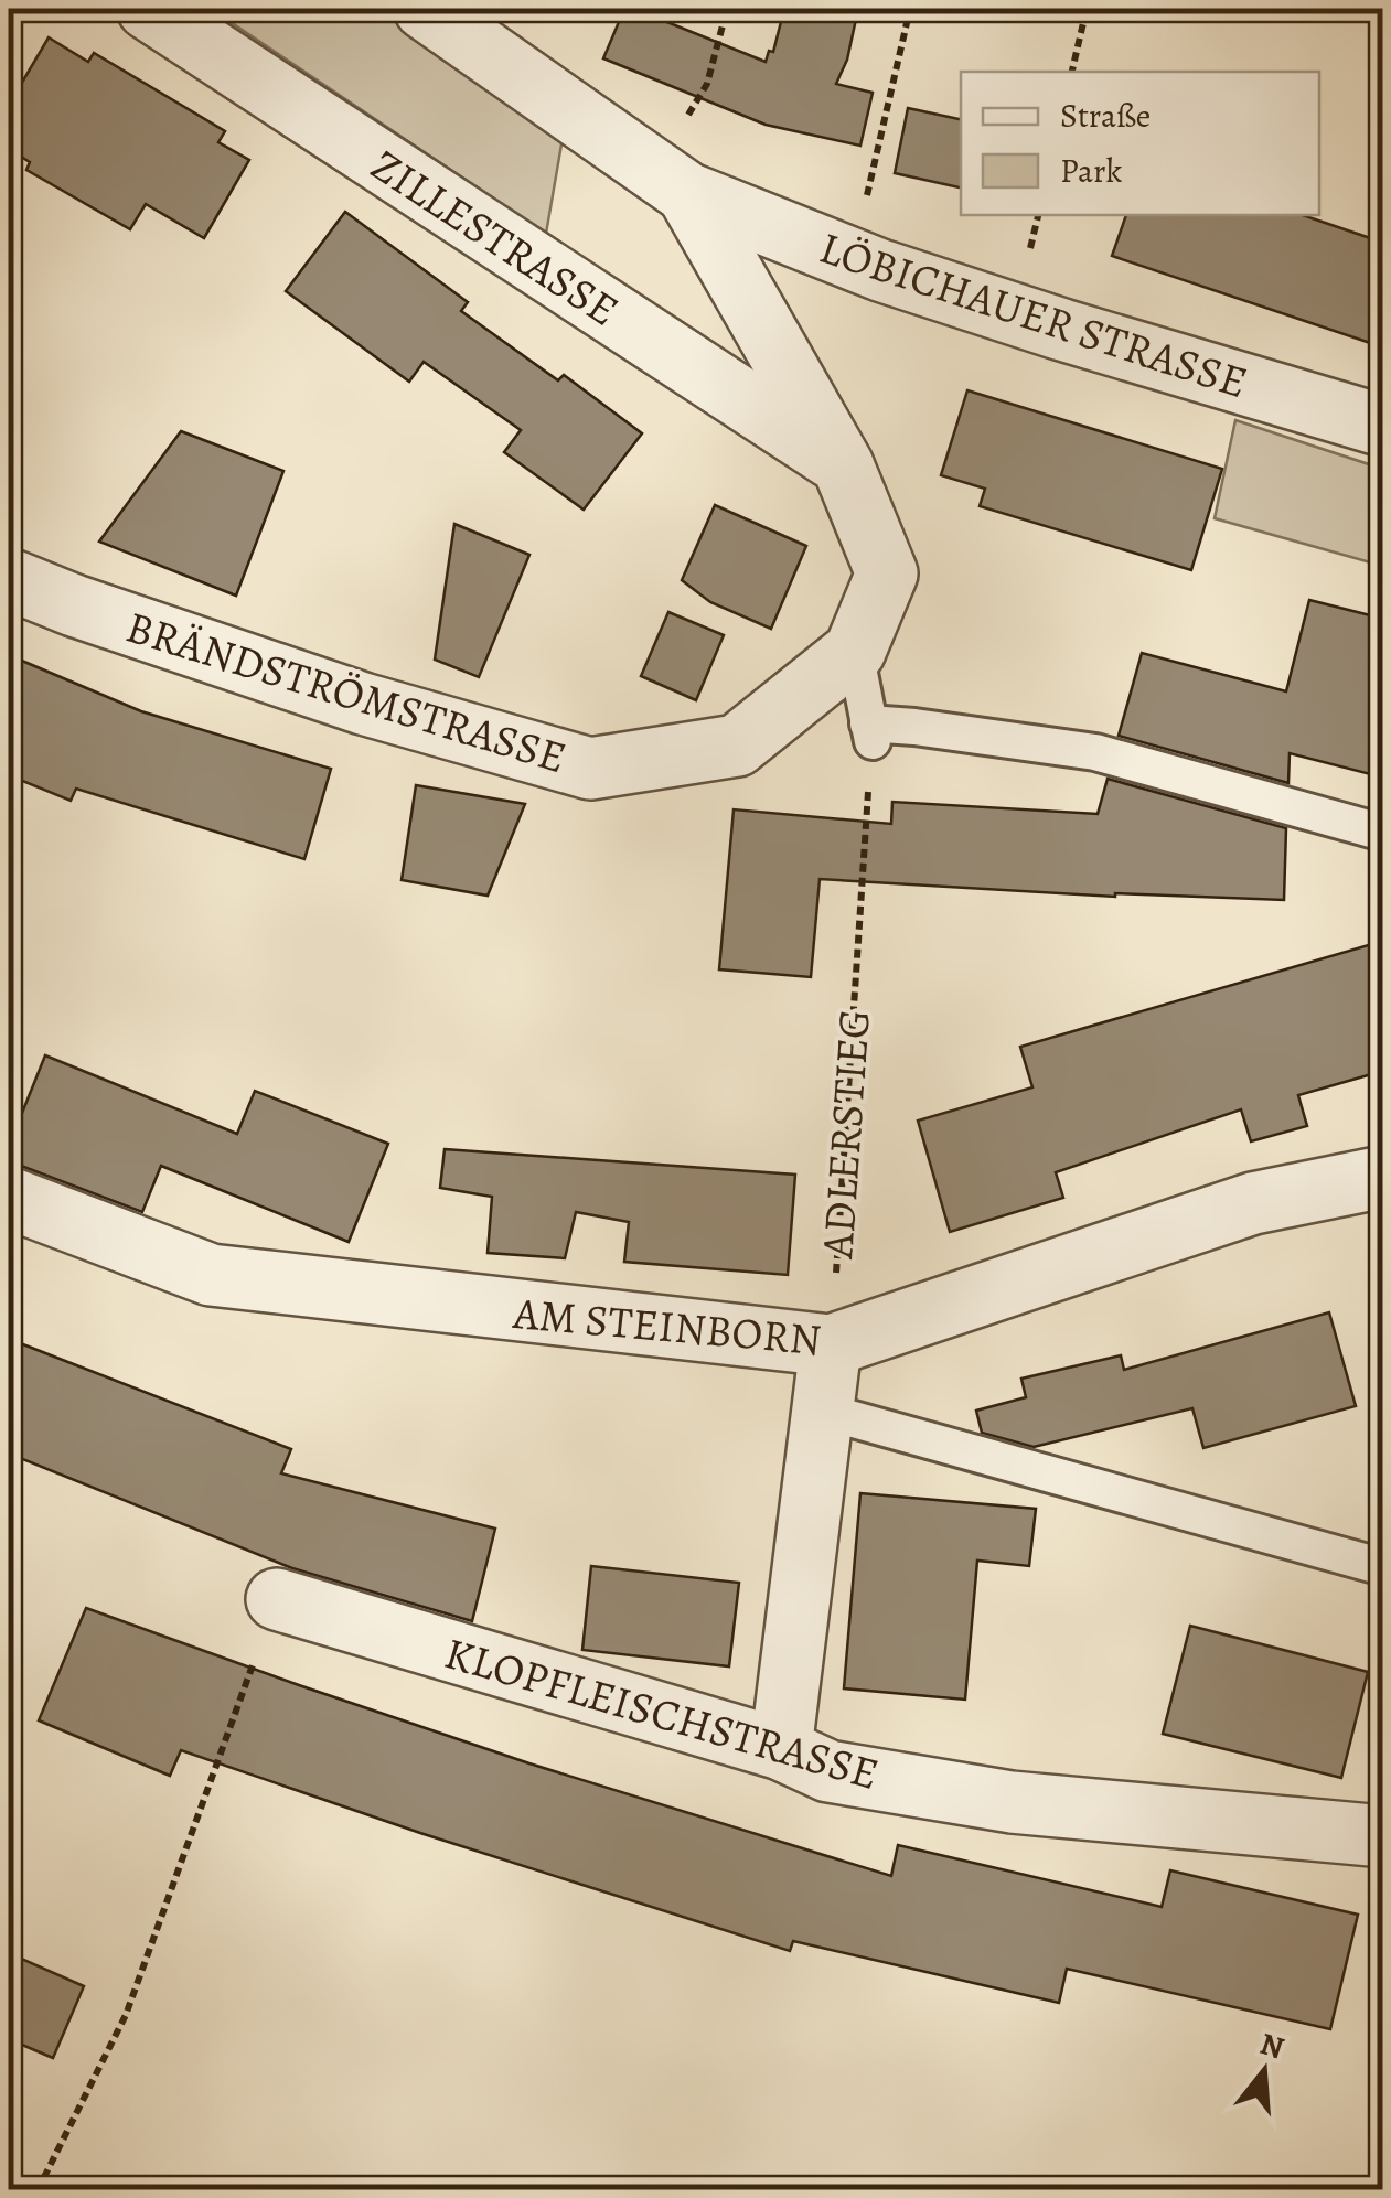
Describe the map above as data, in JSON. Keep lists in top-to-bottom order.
{
  "streets": {
    "street": [
      "ZILLESTRASSE",
      "LÖBICHAUER STRASSE",
      "BRÄNDSTRÖMSTRASSE",
      "AM STEINBORN",
      "KLOPFLEISCHSTRASSE"
    ],
    "path": ["ADLERSTIEG"]
  },
  "crossings": [
    ["ZILLESTRASSE", "LÖBICHAUER STRASSE"],
    ["LÖBICHAUER STRASSE", "BRÄNDSTRÖMSTRASSE"],
    ["ADLERSTIEG", "AM STEINBORN"]
  ],
  "legend": ["Straße", "Park"],
  "north": "top"
}
